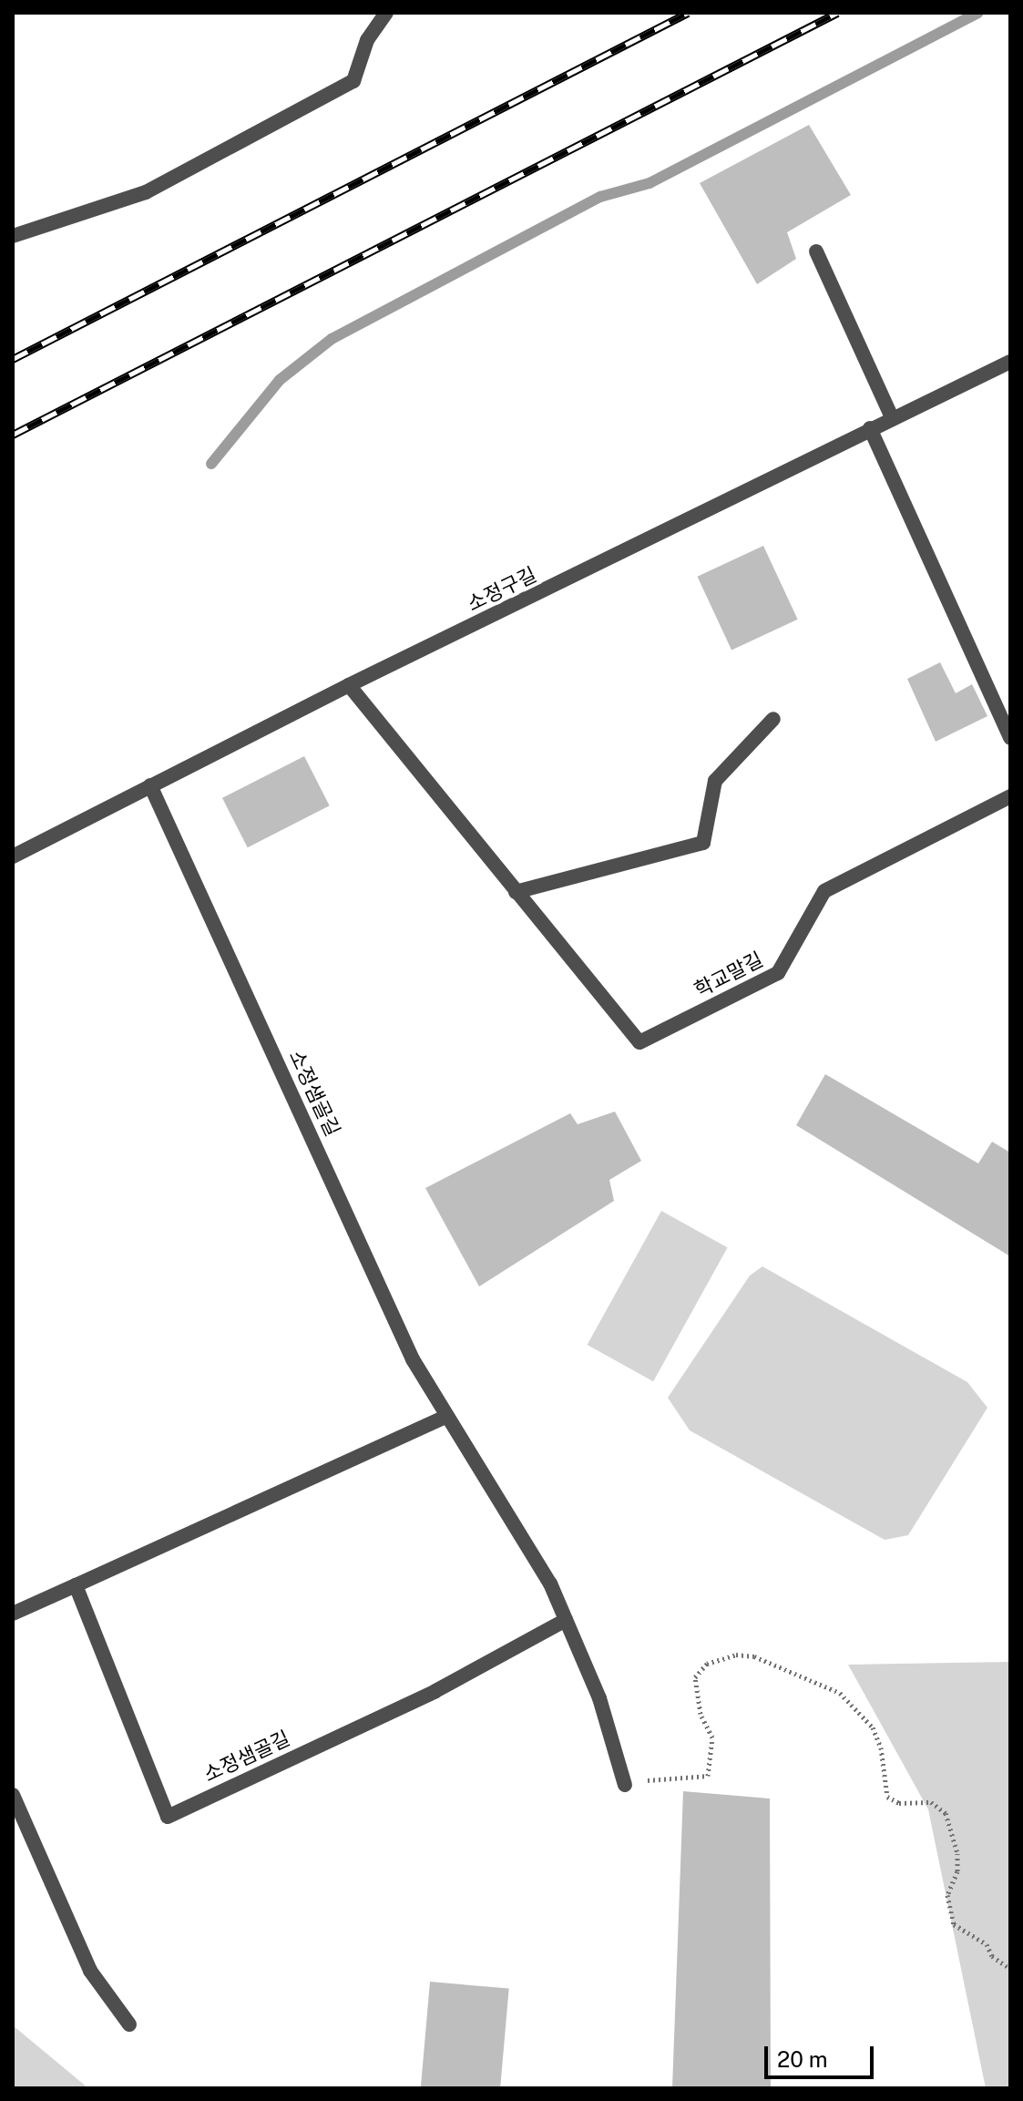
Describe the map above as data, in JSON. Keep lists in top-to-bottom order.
{
  "streets": {
    "street": ["소정구길", "학교말길", "소정샘골길"]
  },
  "crossings": [
    ["소정구길", "학교말길"],
    ["소정구길", "소정샘골길"]
  ],
  "scale_bar": "20 m"
}
